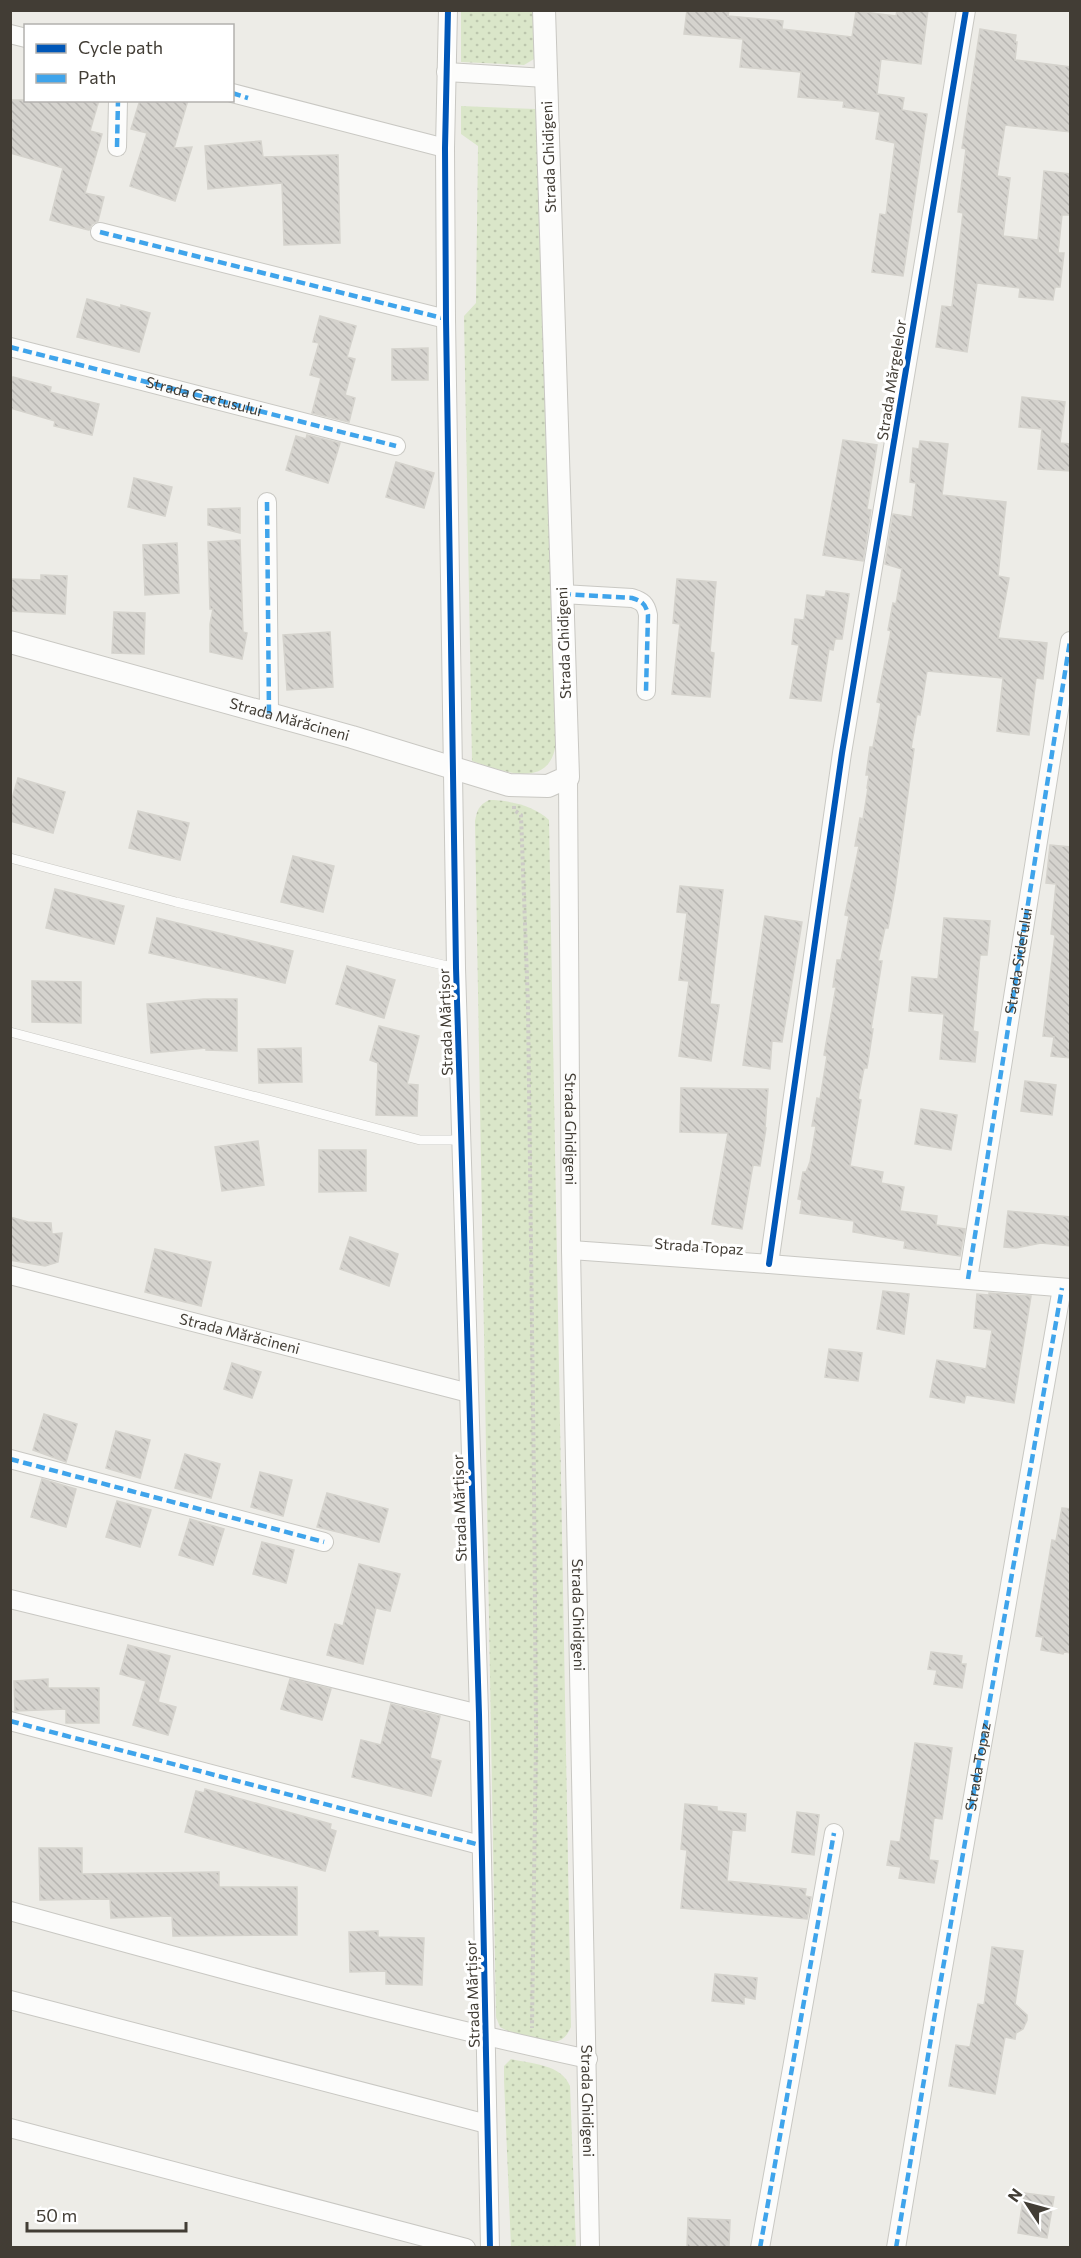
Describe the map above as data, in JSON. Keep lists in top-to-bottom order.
{
  "streets": {
    "street": [
      "Strada Ghidigeni",
      "Strada Mărgelelor",
      "Strada Cactusului",
      "Strada Mărăcineni",
      "Strada Sidefului",
      "Strada Mărțișor",
      "Strada Topaz"
    ]
  },
  "crossings": [
    ["Strada Ghidigeni", "Strada Mărăcineni"],
    ["Strada Ghidigeni", "Strada Topaz"],
    ["Strada Mărgelelor", "Strada Topaz"],
    ["Strada Mărăcineni", "Strada Mărțișor"],
    ["Strada Sidefului", "Strada Topaz"]
  ],
  "legend": ["Cycle path", "Path"],
  "scale_bar": "50 m",
  "north": "top left"
}
